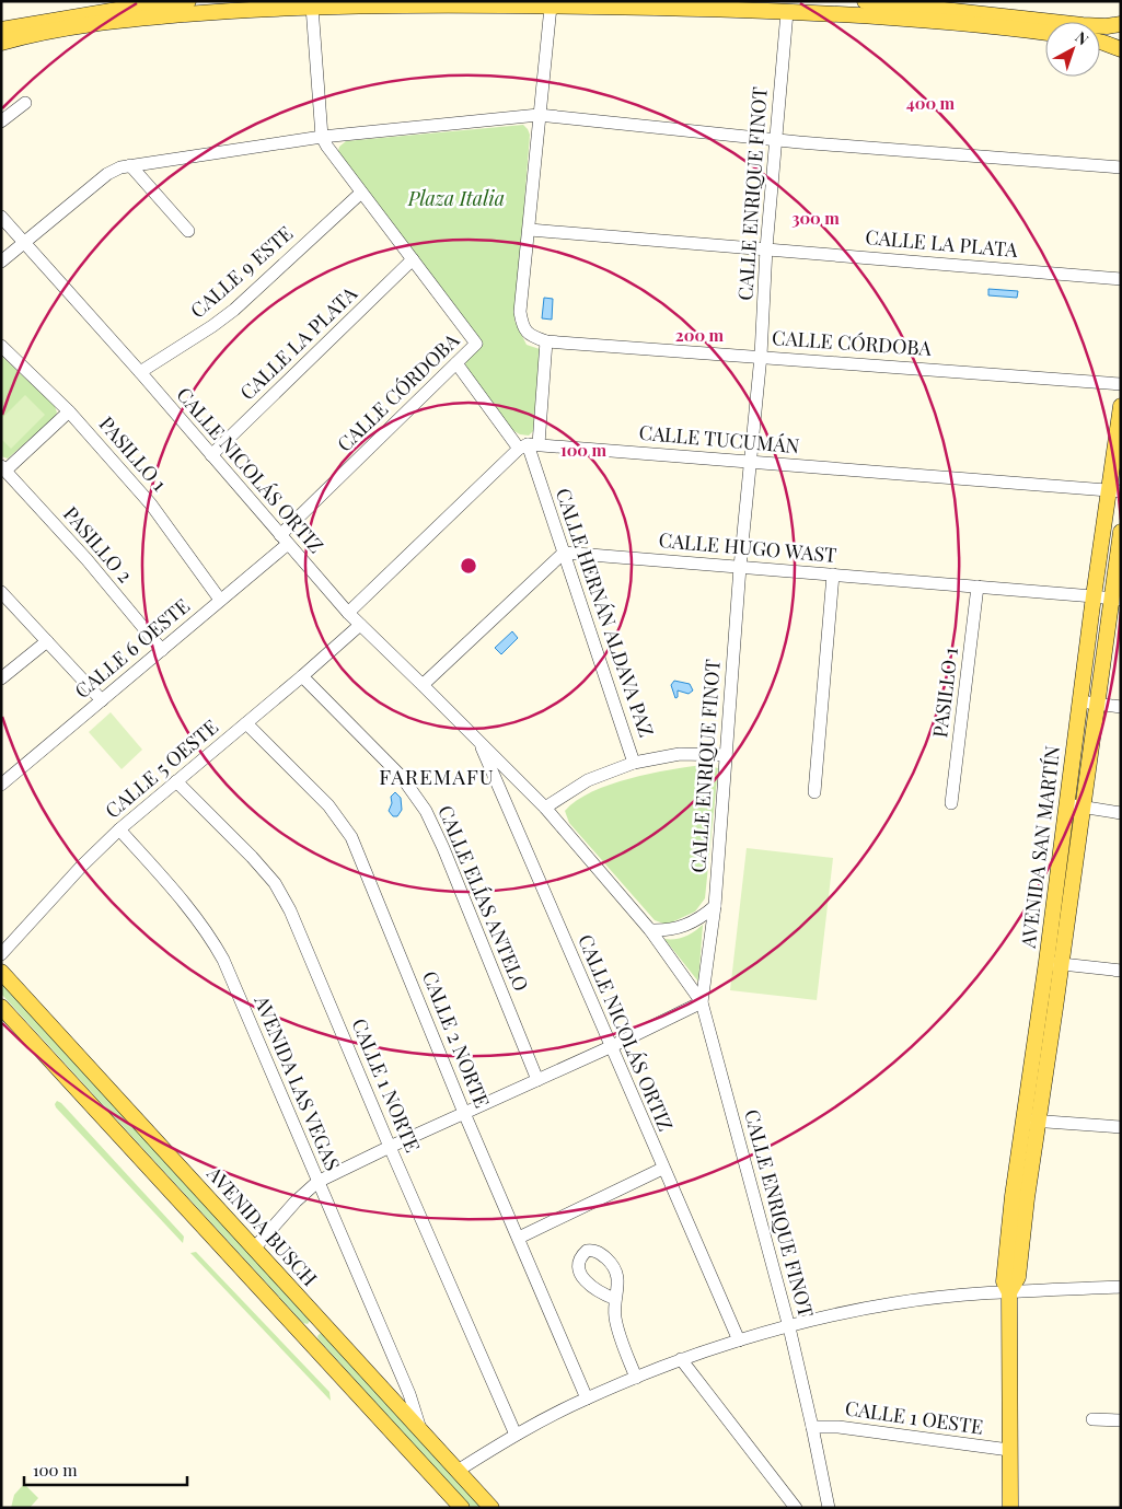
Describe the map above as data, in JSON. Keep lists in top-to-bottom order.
{
  "streets": {
    "main road": ["AVENIDA SAN MARTÍN", "AVENIDA BUSCH"],
    "street": [
      "CALLE ENRIQUE FINOT",
      "CALLE LA PLATA",
      "CALLE 9 ESTE",
      "CALLE CÓRDOBA",
      "CALLE TUCUMÁN",
      "PASILLO 1",
      "CALLE NICOLÁS ORTIZ",
      "PASILLO 2",
      "CALLE HUGO WAST",
      "CALLE HERNÁN ALDAVA PAZ",
      "CALLE 6 OESTE",
      "CALLE 5 OESTE",
      "CALLE ELÍAS ANTELO",
      "CALLE 2 NORTE",
      "AVENIDA LAS VEGAS",
      "CALLE 1 NORTE",
      "CALLE 1 OESTE"
    ]
  },
  "crossings": [
    ["CALLE ENRIQUE FINOT", "CALLE LA PLATA"],
    ["CALLE ENRIQUE FINOT", "CALLE CÓRDOBA"],
    ["CALLE ENRIQUE FINOT", "CALLE TUCUMÁN"],
    ["CALLE ENRIQUE FINOT", "CALLE NICOLÁS ORTIZ"],
    ["CALLE ENRIQUE FINOT", "CALLE HUGO WAST"],
    ["CALLE ENRIQUE FINOT", "CALLE 1 OESTE"],
    ["CALLE LA PLATA", "CALLE CÓRDOBA"],
    ["CALLE LA PLATA", "CALLE NICOLÁS ORTIZ"],
    ["CALLE 9 ESTE", "CALLE CÓRDOBA"],
    ["CALLE 9 ESTE", "CALLE NICOLÁS ORTIZ"],
    ["CALLE CÓRDOBA", "CALLE NICOLÁS ORTIZ"],
    ["CALLE CÓRDOBA", "CALLE HERNÁN ALDAVA PAZ"],
    ["CALLE CÓRDOBA", "CALLE 6 OESTE"],
    ["CALLE TUCUMÁN", "CALLE HERNÁN ALDAVA PAZ"],
    ["CALLE TUCUMÁN", "AVENIDA SAN MARTÍN"],
    ["PASILLO 1", "CALLE HUGO WAST"],
    ["PASILLO 1", "CALLE 6 OESTE"],
    ["CALLE NICOLÁS ORTIZ", "CALLE 6 OESTE"],
    ["CALLE NICOLÁS ORTIZ", "CALLE 5 OESTE"],
    ["PASILLO 2", "CALLE 6 OESTE"],
    ["CALLE HUGO WAST", "CALLE HERNÁN ALDAVA PAZ"],
    ["CALLE HUGO WAST", "AVENIDA SAN MARTÍN"],
    ["CALLE 5 OESTE", "CALLE ELÍAS ANTELO"],
    ["CALLE 5 OESTE", "CALLE 2 NORTE"],
    ["CALLE 5 OESTE", "AVENIDA LAS VEGAS"],
    ["CALLE 5 OESTE", "CALLE 1 NORTE"],
    ["AVENIDA SAN MARTÍN", "CALLE 1 OESTE"],
    ["AVENIDA LAS VEGAS", "AVENIDA BUSCH"]
  ],
  "districts": ["FAREMAFU"],
  "parks": ["Plaza Italia"],
  "scale_bar": "100 m",
  "north": "top right",
  "rings": [
    "400 m",
    "300 m",
    "200 m",
    "100 m"
  ]
}
